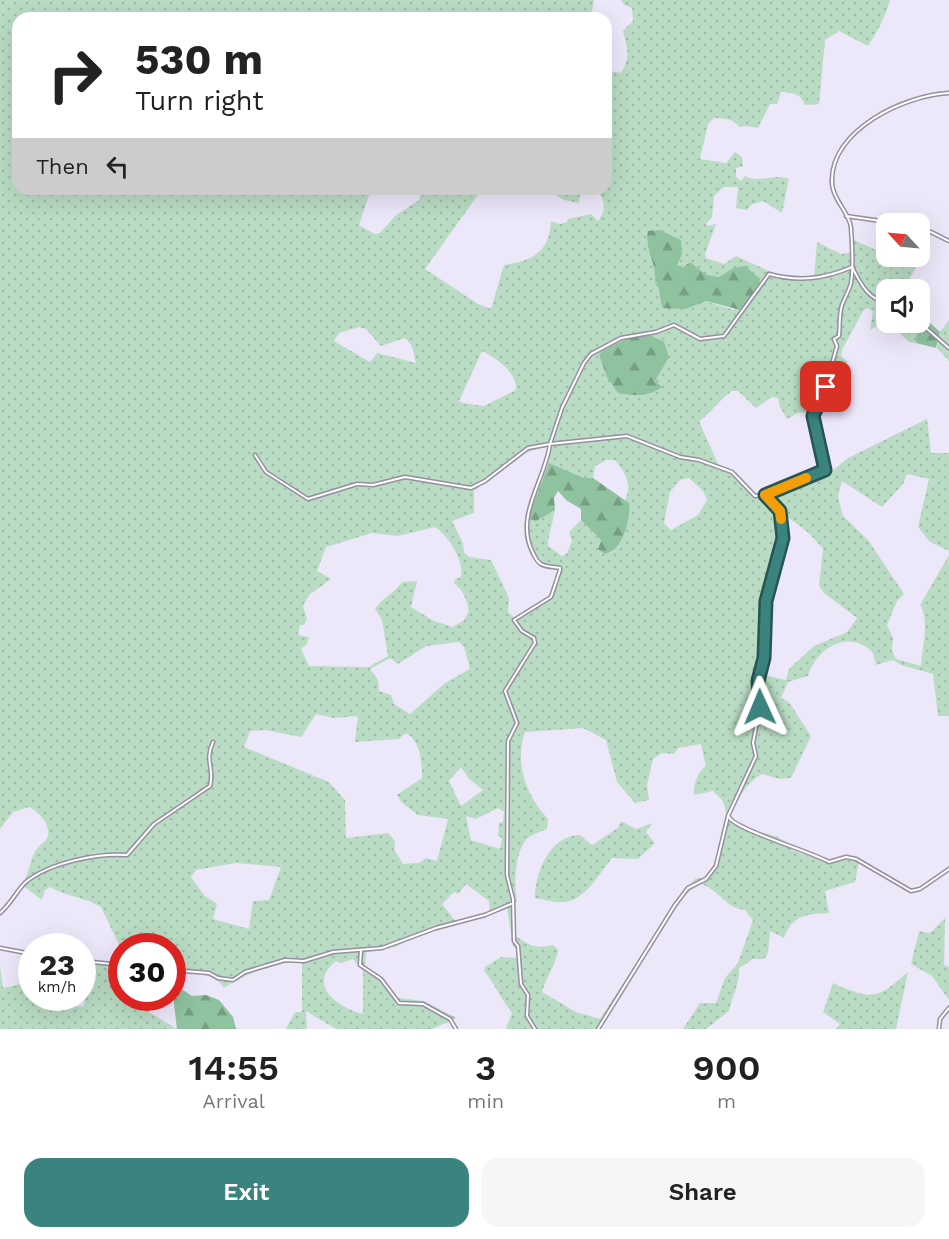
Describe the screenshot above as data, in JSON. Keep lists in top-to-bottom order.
{
  "north": "top left",
  "page": {
    "turn": ["530 m", "Turn right"],
    "then": "Then",
    "speed": "23 km/h",
    "limit": "30",
    "eta": [
      "14:55",
      "Arrival",
      "3",
      "min",
      "900",
      "m"
    ],
    "buttons": ["Exit", "Share"]
  }
}
